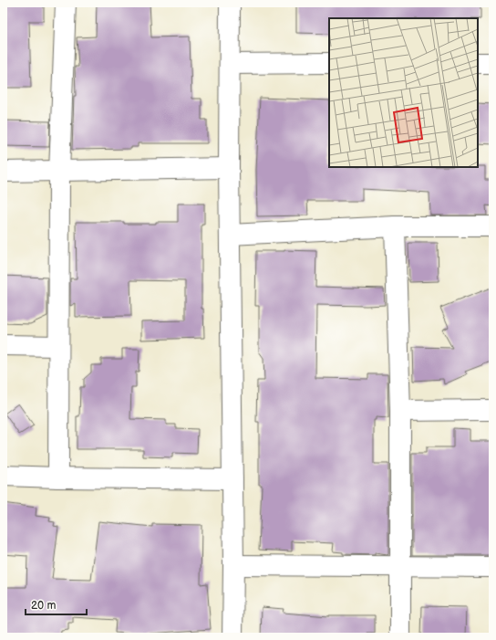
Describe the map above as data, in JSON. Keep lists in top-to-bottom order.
{
  "scale_bar": "20 m"
}
